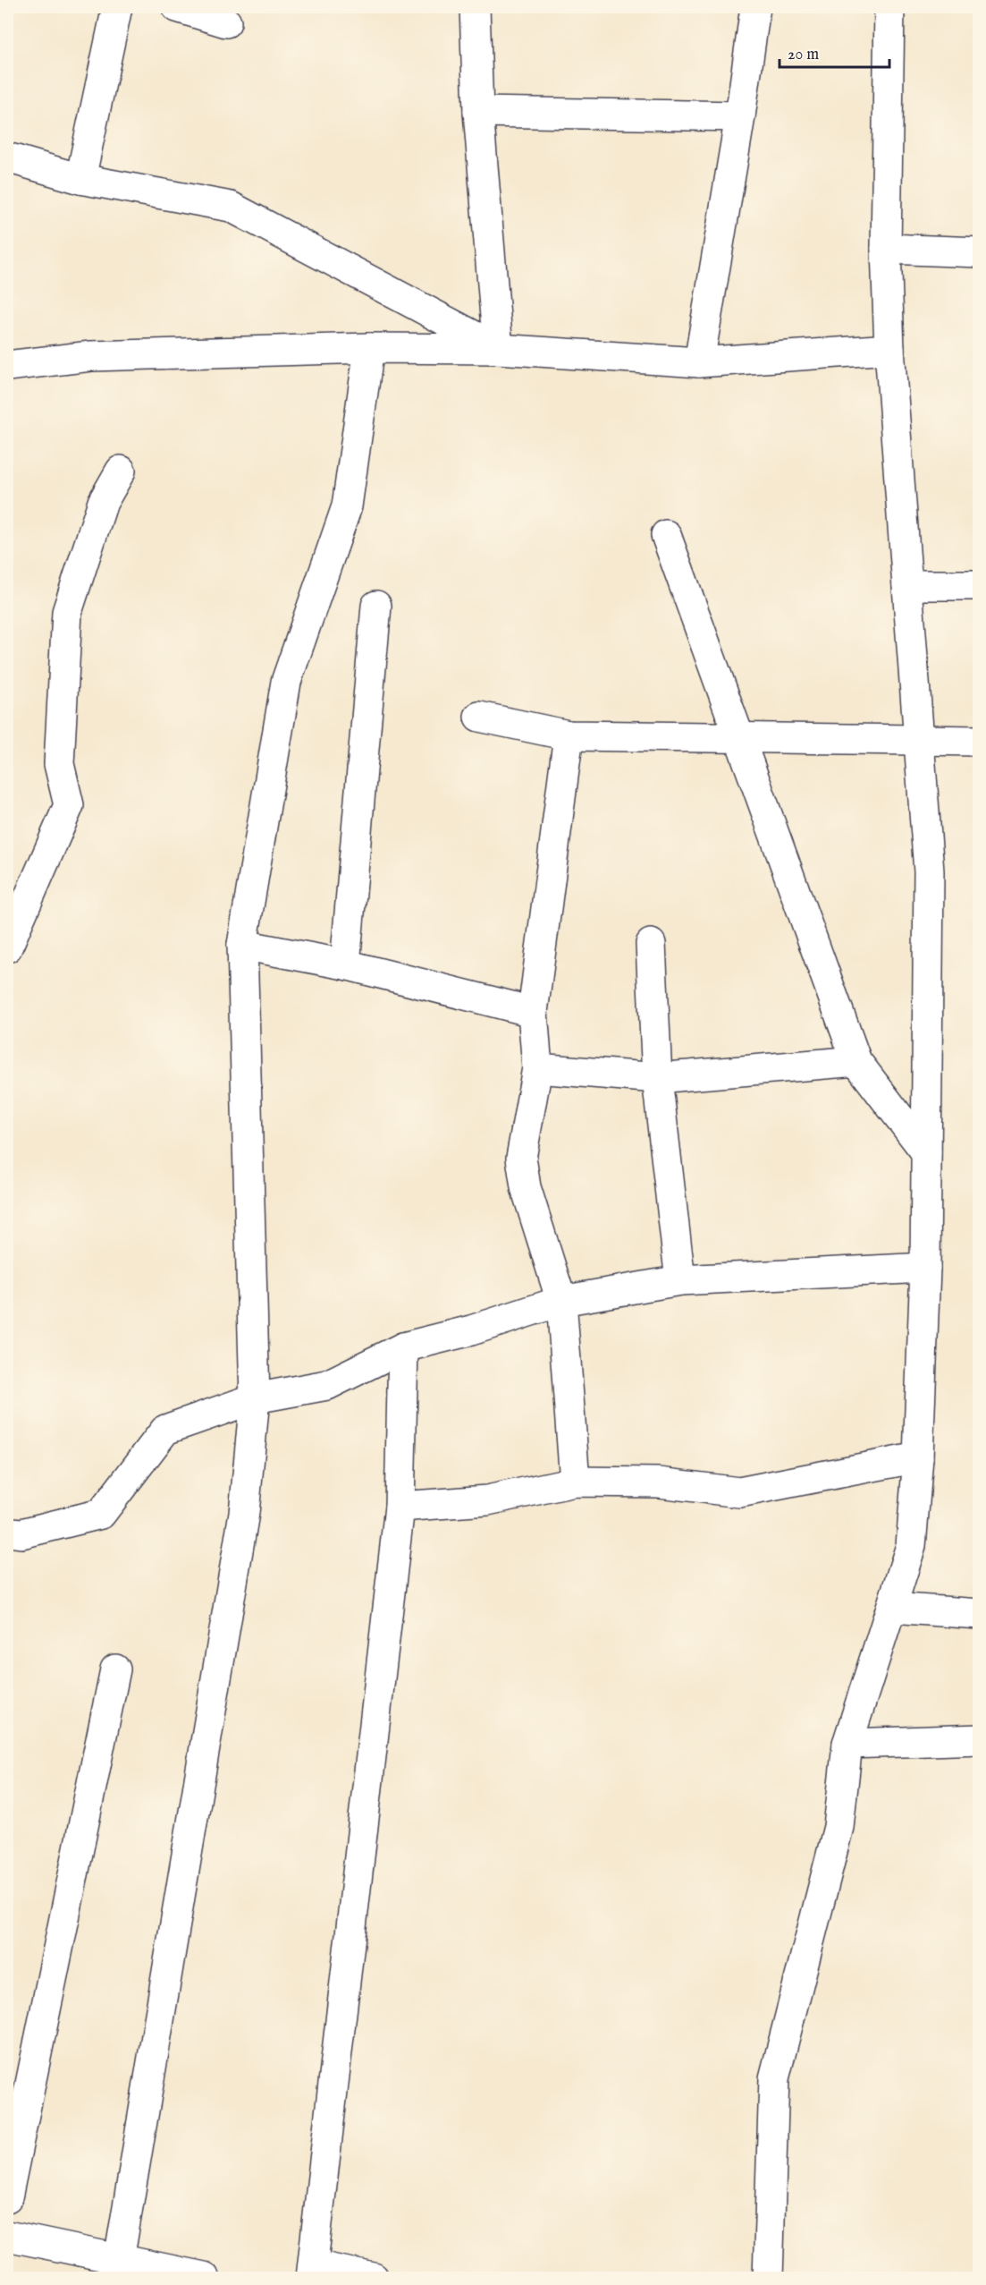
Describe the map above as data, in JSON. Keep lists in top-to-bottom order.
{
  "scale_bar": "20 m"
}
